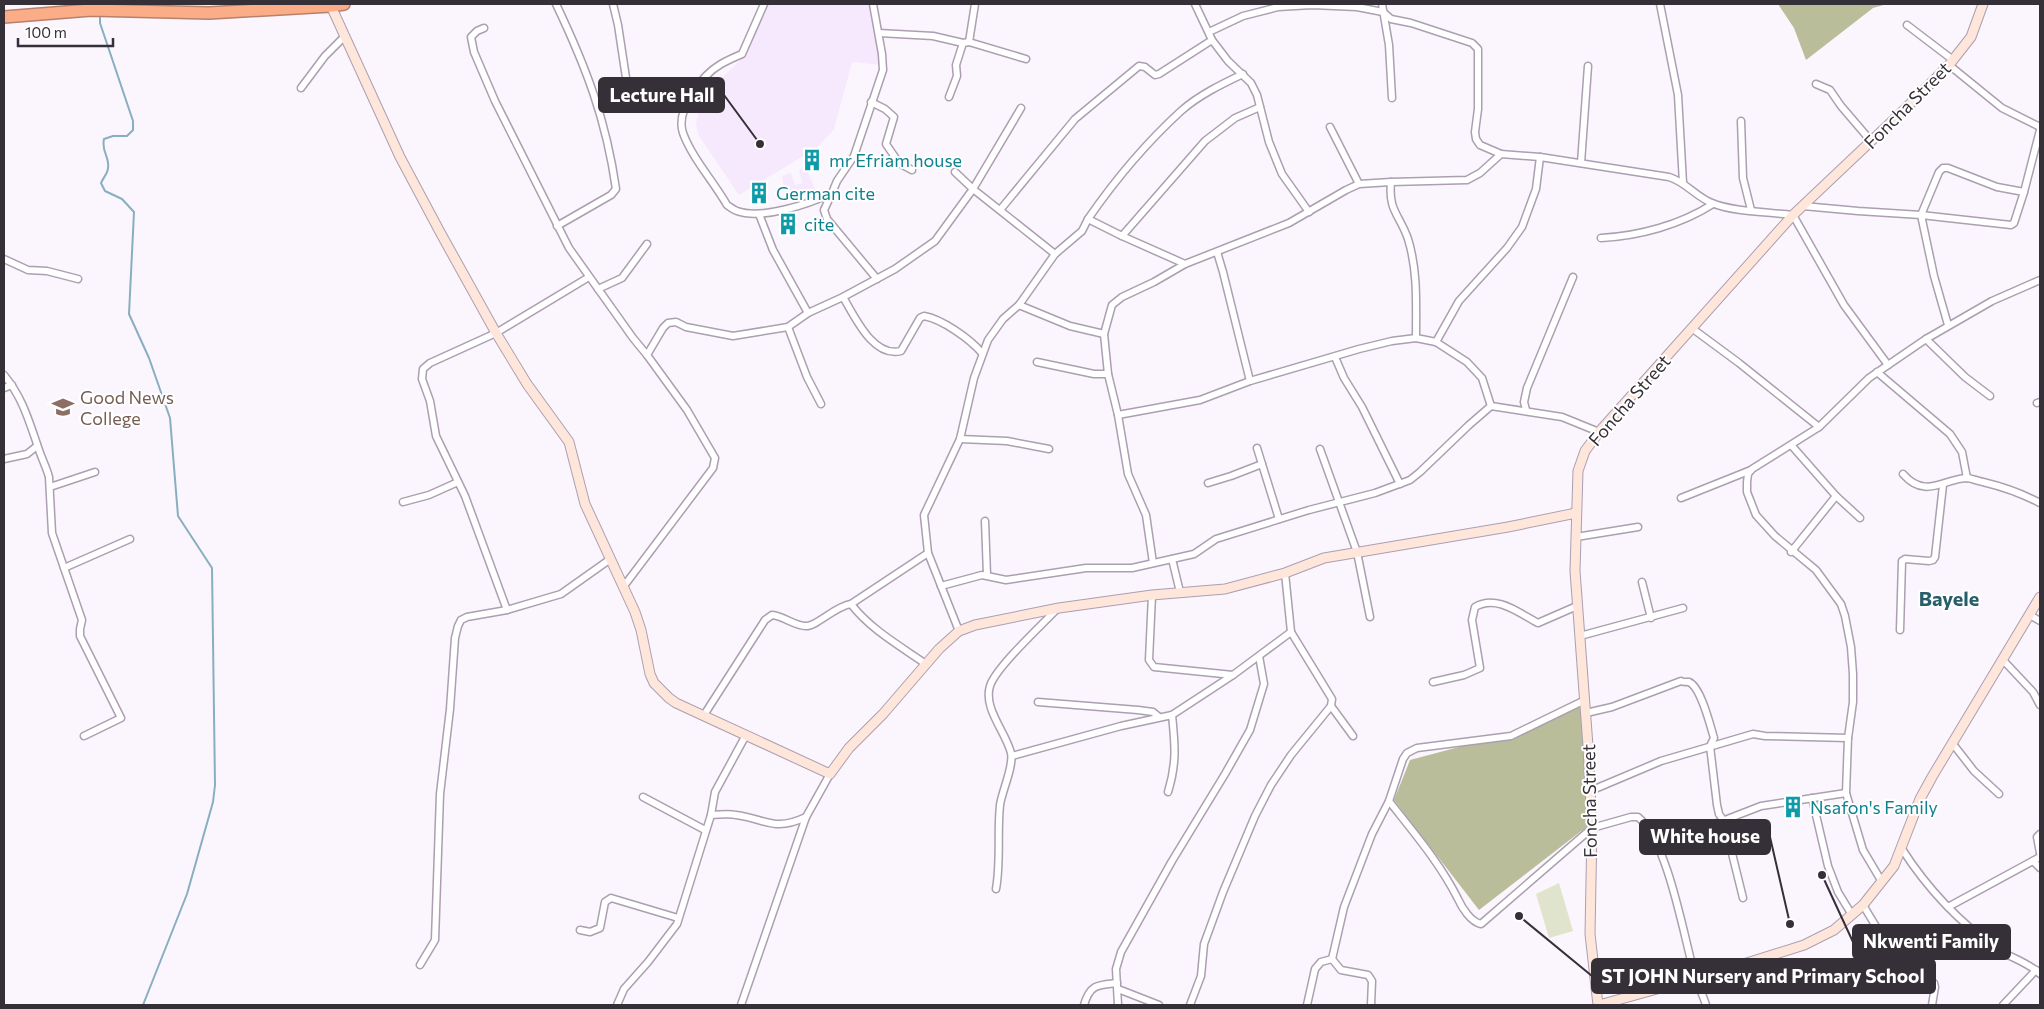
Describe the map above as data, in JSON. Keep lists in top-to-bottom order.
{
  "streets": {
    "street": ["Foncha Street"]
  },
  "districts": ["Bayele"],
  "places": {
    "other": [
      "Lecture Hall",
      "Nkwenti Family",
      "ST JOHN Nursery and Primary School",
      "White house"
    ],
    "building": [
      "mr Efriam house",
      "German cite",
      "cite",
      "Nsafon's Family"
    ],
    "school or university": ["Good News College"]
  },
  "scale_bar": "100 m"
}
